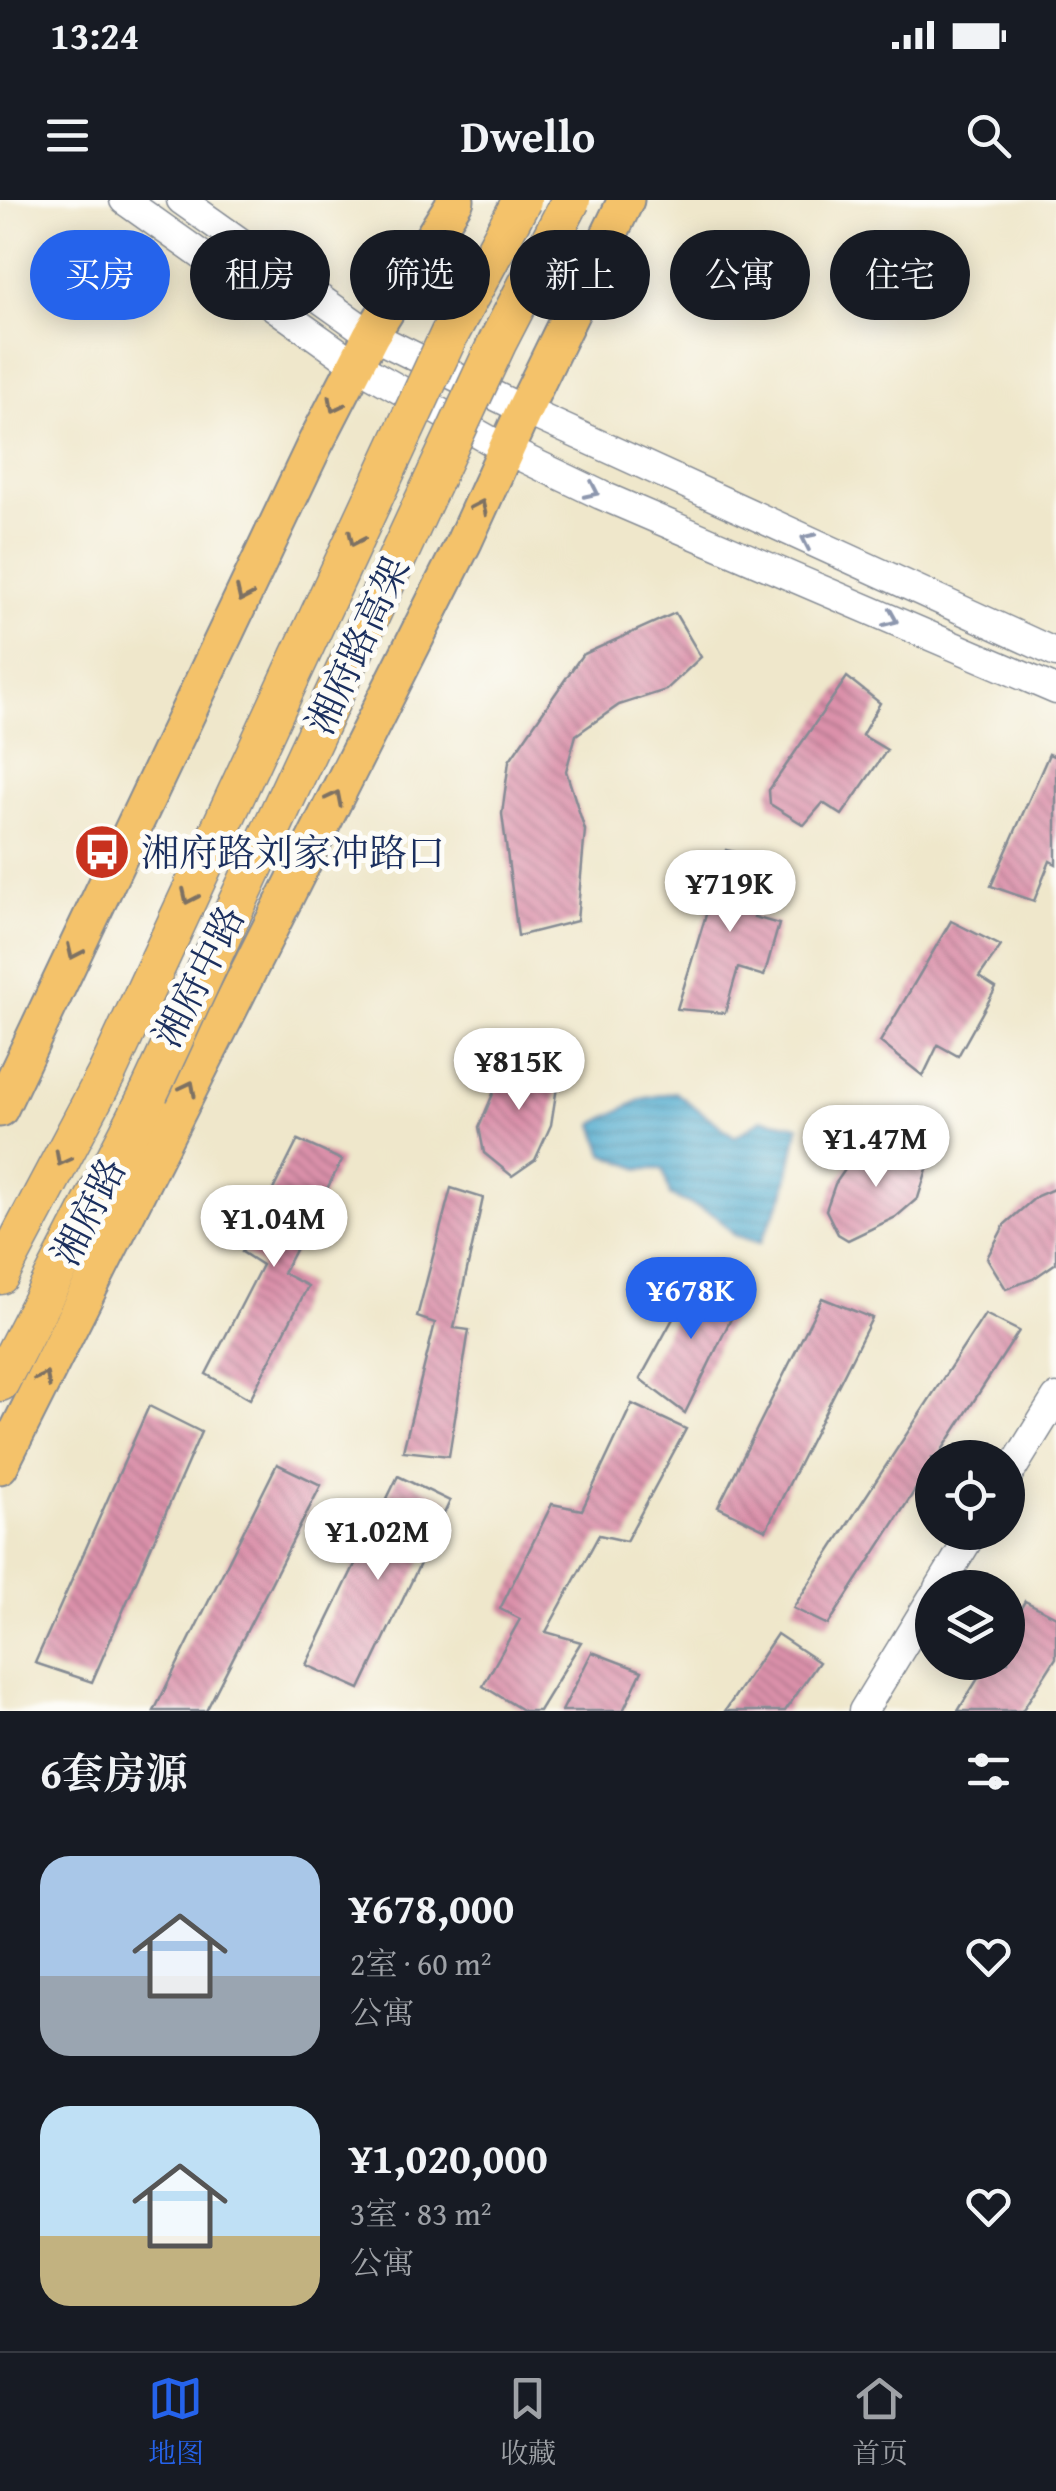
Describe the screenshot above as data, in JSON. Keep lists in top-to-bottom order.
{
  "streets": {
    "highway": ["湘府路高架", "湘府路"],
    "main road": ["湘府中路"]
  },
  "crossings": [
    ["湘府路高架", "湘府路"]
  ],
  "places": {
    "bus stop": ["湘府路刘家冲路口"]
  },
  "page": {
    "status": "13:24",
    "header": "Dwello",
    "chip": [
      "买房",
      "租房",
      "筛选",
      "新上",
      "公寓",
      "住宅"
    ],
    "price": [
      "¥719K",
      "¥815K",
      "¥1.47M",
      "¥1.04M",
      "¥678K",
      "¥1.02M"
    ],
    "heading": "6套房源",
    "list": [
      {
        "name": "¥678,000",
        "note": "2室 · 60 m² · 公寓"
      },
      {
        "name": "¥1,020,000",
        "note": "3室 · 83 m² · 公寓"
      }
    ],
    "tabs": ["地图", "收藏", "首页"]
  }
}
